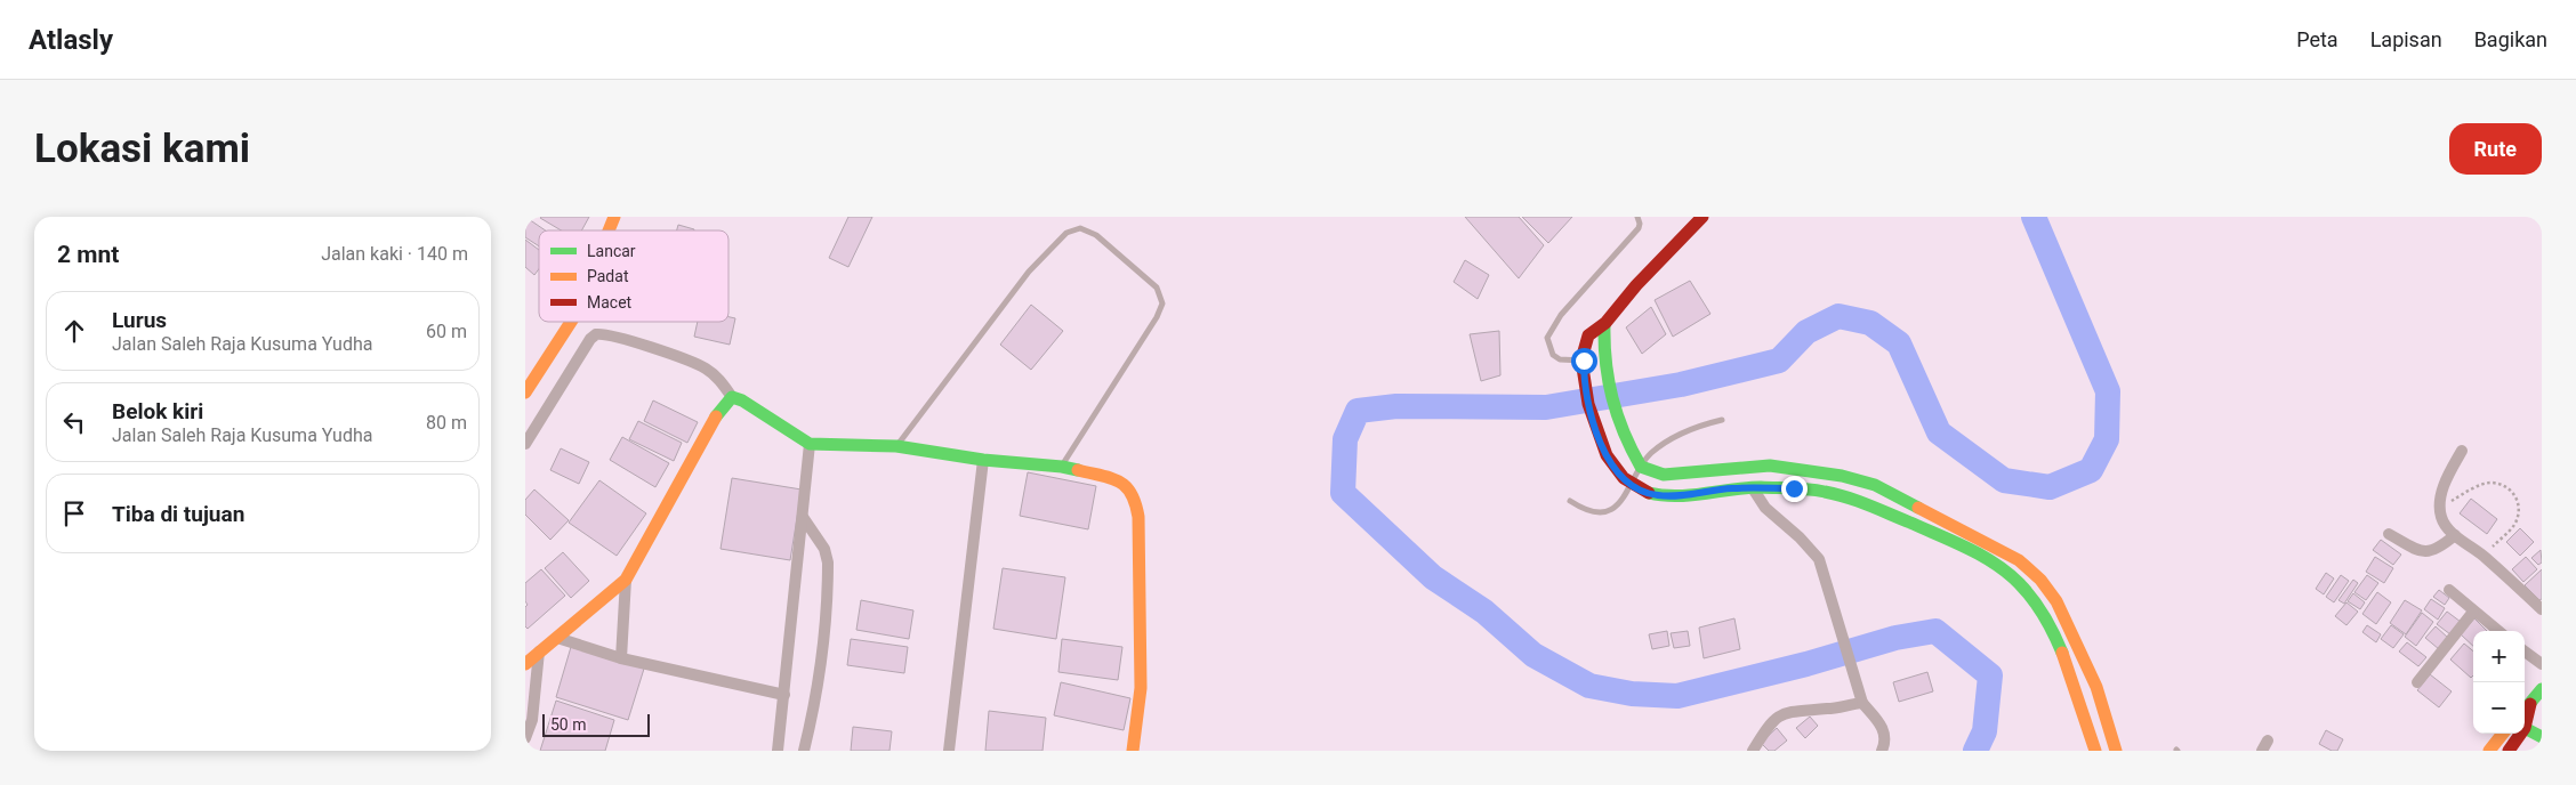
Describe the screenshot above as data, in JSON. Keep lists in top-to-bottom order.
{
  "legend": ["Lancar", "Padat", "Macet"],
  "scale_bar": "50 m",
  "page": {
    "header": "Atlasly",
    "nav": ["Peta", "Lapisan", "Bagikan"],
    "buttons": "Rute",
    "title": "Lokasi kami",
    "heading": ["2 mnt", "Jalan kaki · 140 m"],
    "list": [
      ["Lurus", "Jalan Saleh Raja Kusuma Yudha", "60 m"],
      ["Belok kiri", "Jalan Saleh Raja Kusuma Yudha", "80 m"],
      "Tiba di tujuan"
    ],
    "map_buttons": ["+", "−"],
    "scale": "50 m"
  }
}
